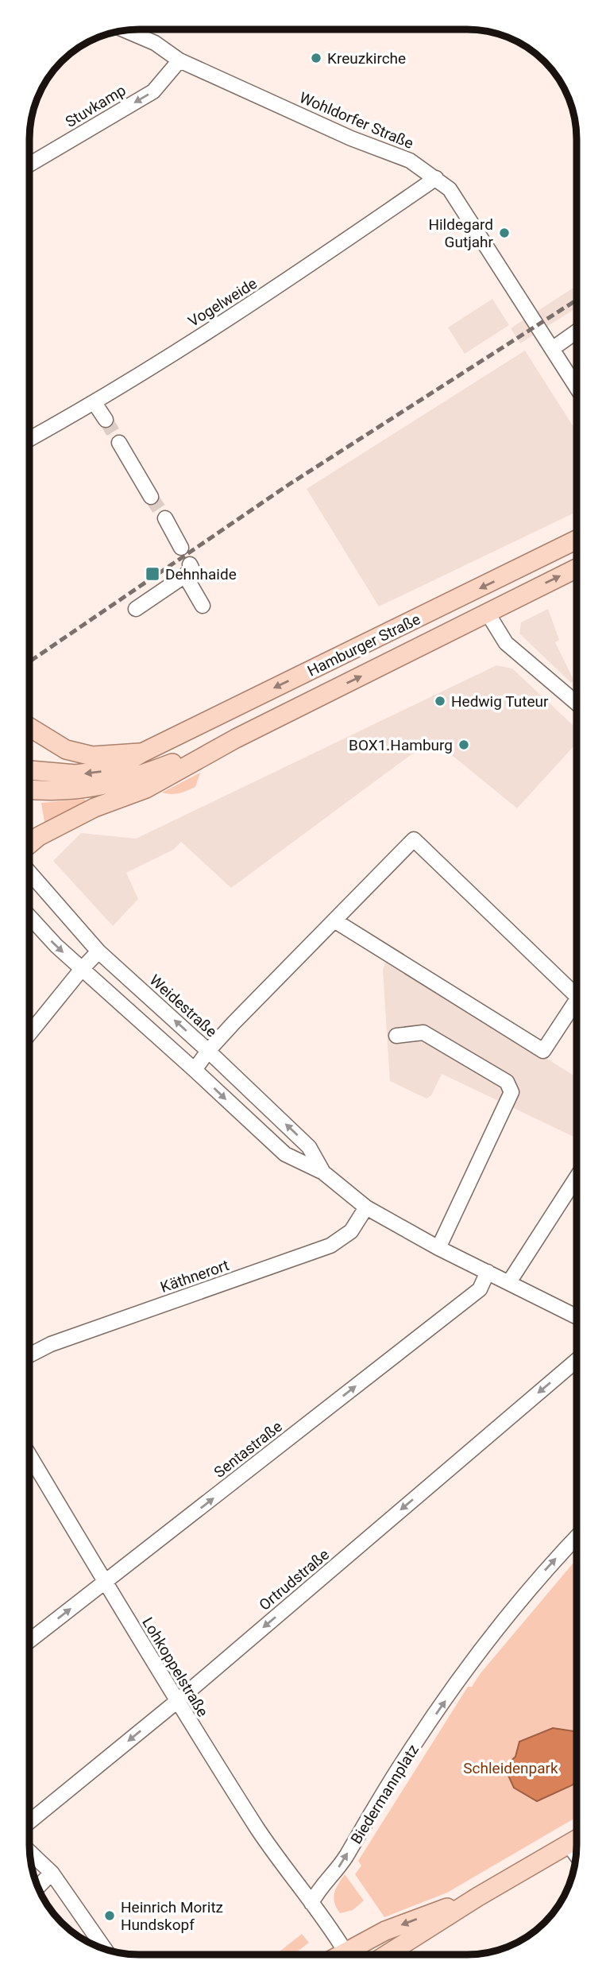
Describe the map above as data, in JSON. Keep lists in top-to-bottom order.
{
  "streets": {
    "main road": ["Hamburger Straße"],
    "street": [
      "Stuvkamp",
      "Wohldorfer Straße",
      "Vogelweide",
      "Weidestraße",
      "Käthnerort",
      "Sentastraße",
      "Ortrudstraße",
      "Lohkoppelstraße",
      "Biedermannplatz"
    ]
  },
  "crossings": [
    ["Stuvkamp", "Wohldorfer Straße"],
    ["Wohldorfer Straße", "Vogelweide"],
    ["Weidestraße", "Käthnerort"],
    ["Weidestraße", "Sentastraße"],
    ["Sentastraße", "Lohkoppelstraße"],
    ["Ortrudstraße", "Lohkoppelstraße"],
    ["Lohkoppelstraße", "Biedermannplatz"]
  ],
  "one_way": [
    "Stuvkamp",
    "Sentastraße",
    "Ortrudstraße",
    "Biedermannplatz"
  ],
  "parks": ["Schleidenpark"],
  "places": {
    "other": [
      "Kreuzkirche",
      "Hildegard Gutjahr",
      "Hedwig Tuteur",
      "BOX1.Hamburg",
      "Heinrich Moritz Hundskopf"
    ],
    "transit": ["Dehnhaide"]
  }
}
